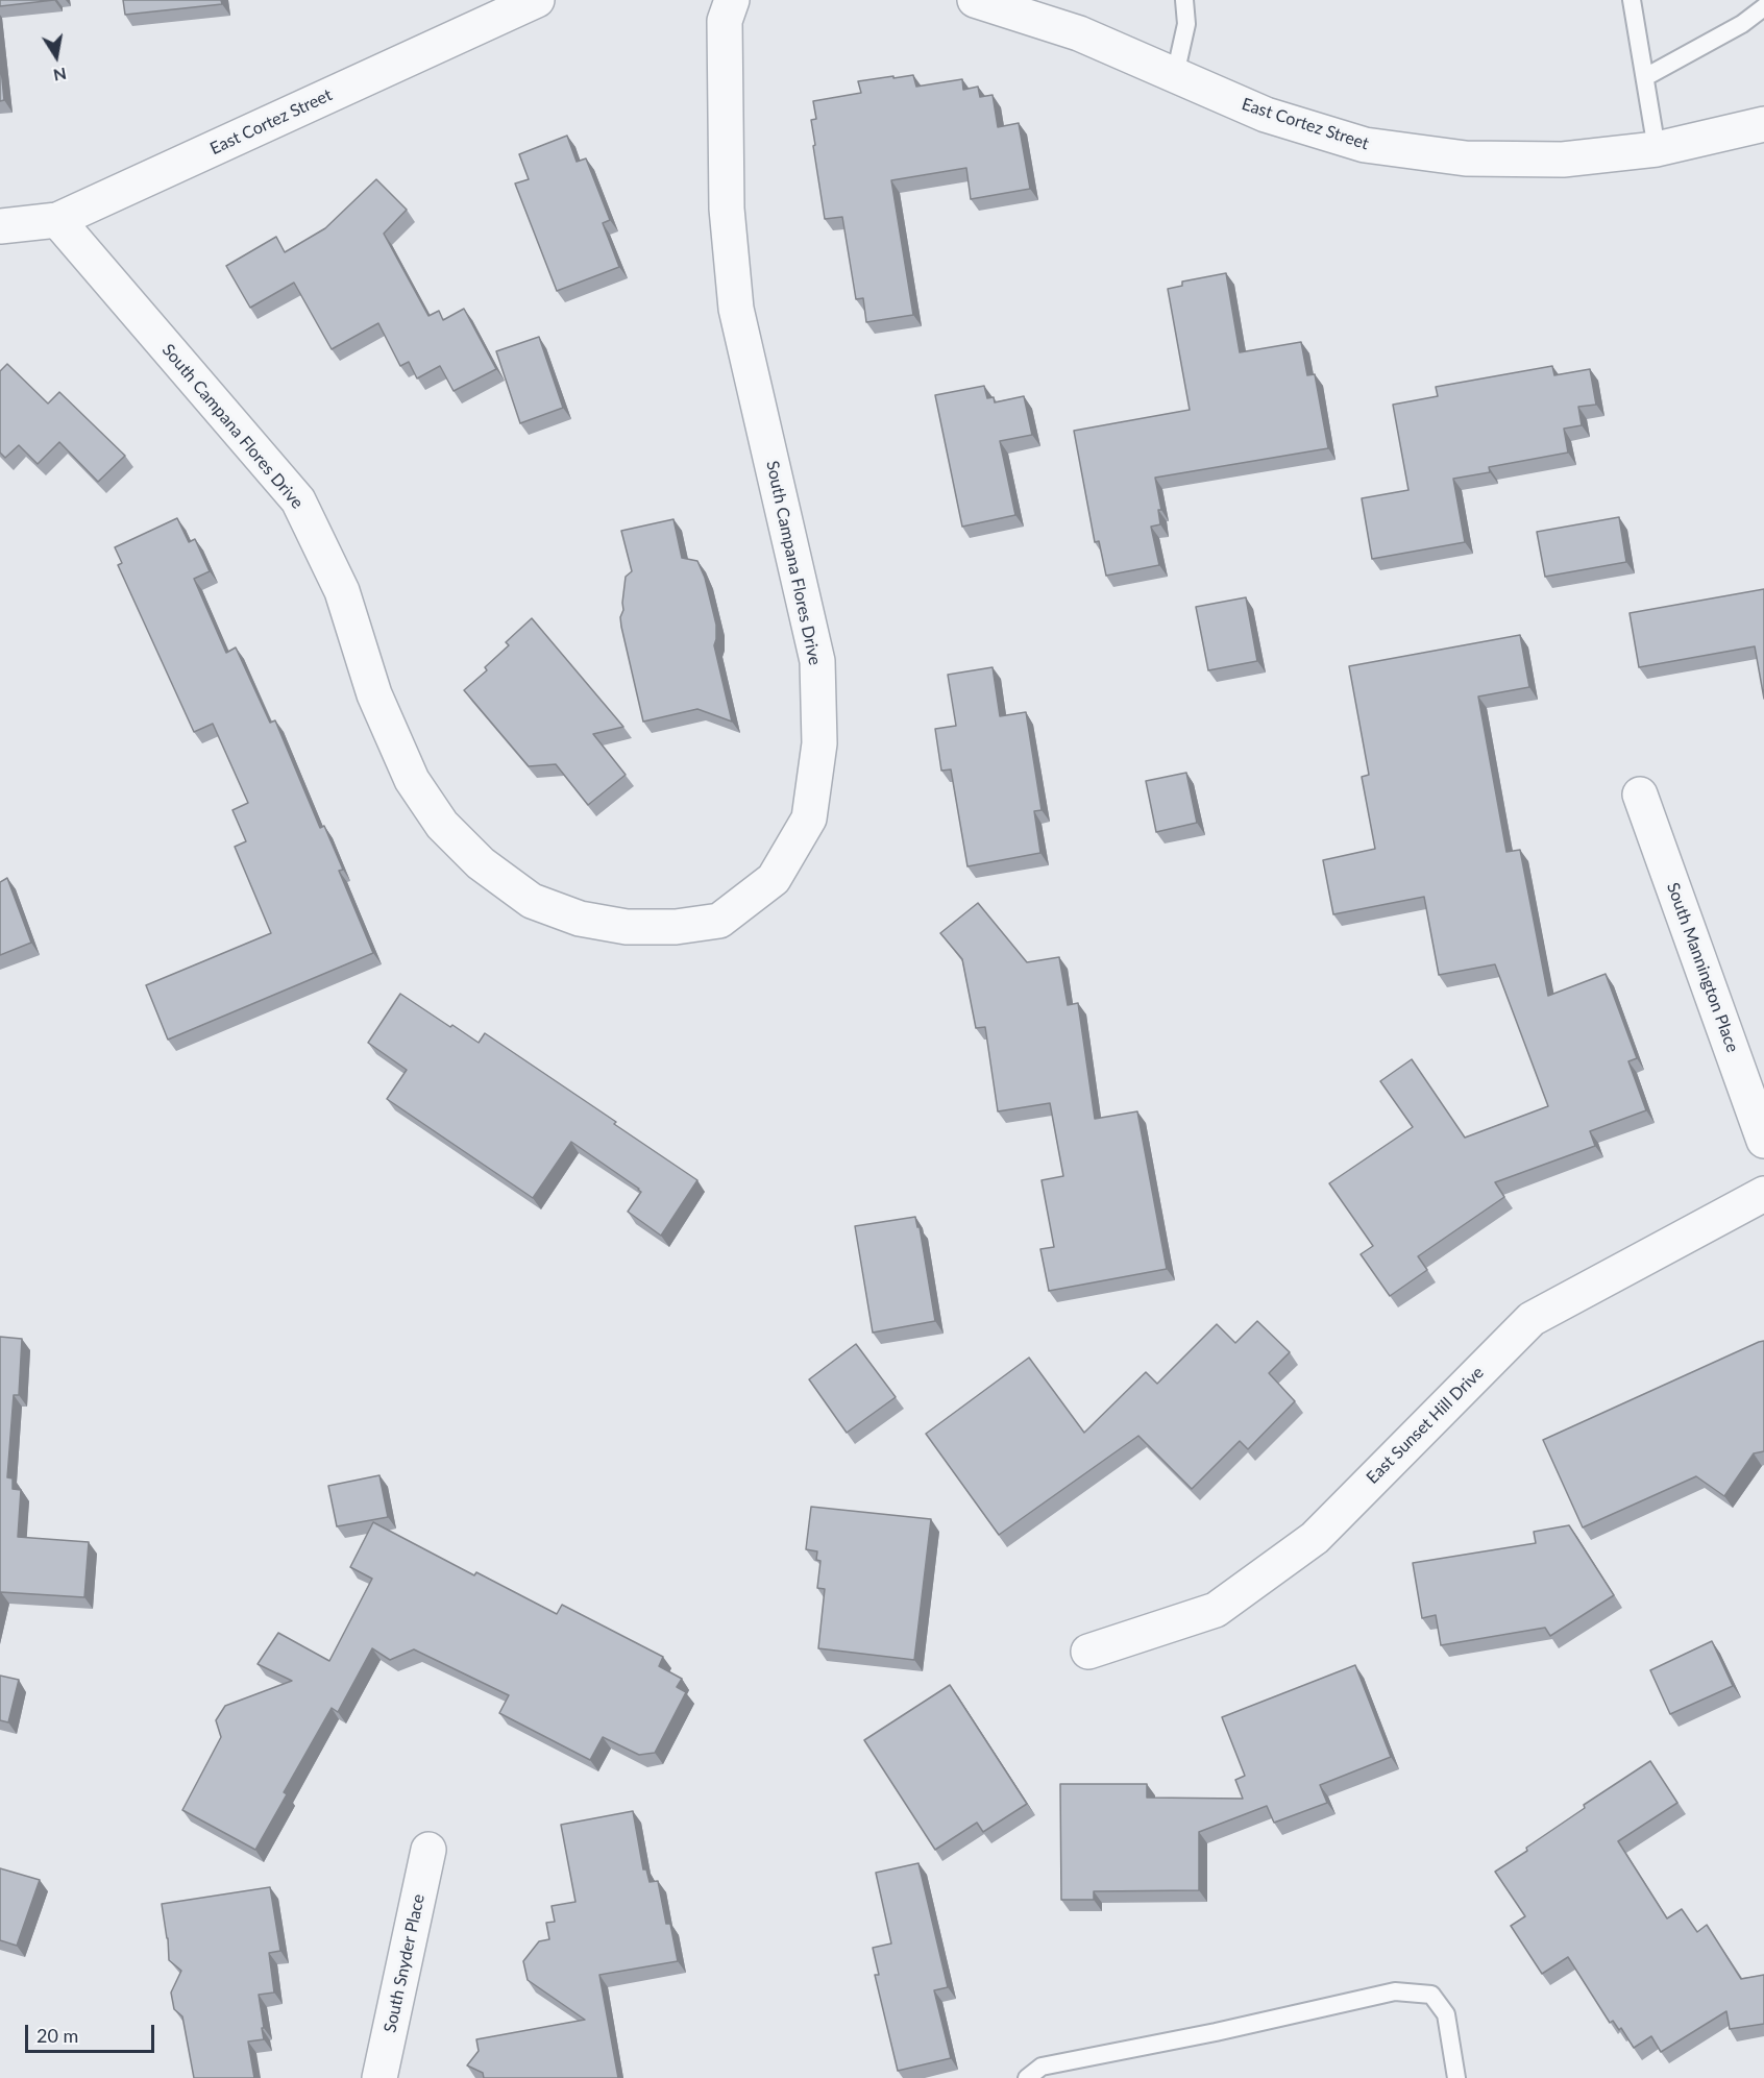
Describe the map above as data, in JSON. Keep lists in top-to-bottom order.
{
  "streets": {
    "street": [
      "East Cortez Street",
      "South Campana Flores Drive",
      "South Mannington Place",
      "East Sunset Hill Drive",
      "South Snyder Place"
    ]
  },
  "crossings": [
    ["East Cortez Street", "South Campana Flores Drive"]
  ],
  "scale_bar": "20 m",
  "north": "bottom"
}
